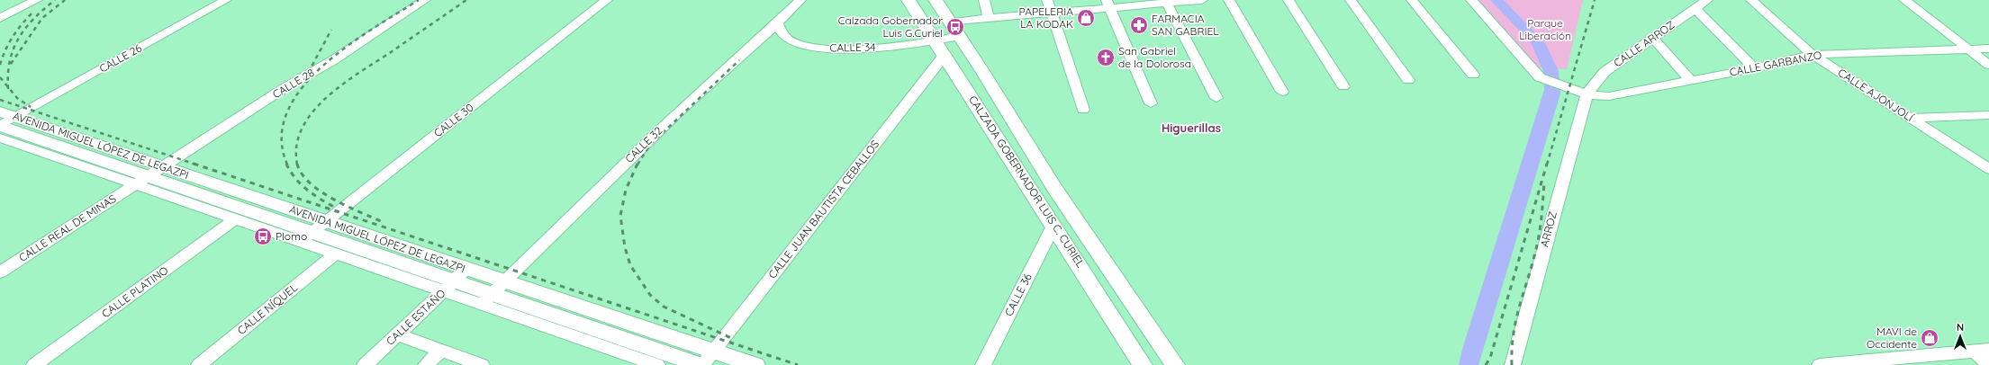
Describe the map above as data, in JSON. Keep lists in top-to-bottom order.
{
  "streets": {
    "main road": ["AVENIDA MIGUEL LÓPEZ DE LEGAZPI", "CALZADA GOBERNADOR LUIS C. CURIEL"],
    "street": [
      "CALLE ARROZ",
      "CALLE 34",
      "CALLE 26",
      "CALLE GARBANZO",
      "CALLE 28",
      "CALLE AJONJOLÍ",
      "CALLE 30",
      "CALLE 32",
      "CALLE JUAN BAUTISTA CEBALLOS",
      "CALLE REAL DE MINAS",
      "ARROZ",
      "CALLE PLATINO",
      "CALLE 36",
      "CALLE NÍQUEL",
      "CALLE ESTAÑO"
    ]
  },
  "crossings": [
    ["CALLE ARROZ", "CALLE GARBANZO"],
    ["CALLE ARROZ", "ARROZ"],
    ["CALLE 34", "CALLE 32"],
    ["CALLE 34", "CALZADA GOBERNADOR LUIS C. CURIEL"],
    ["CALLE 34", "CALLE JUAN BAUTISTA CEBALLOS"],
    ["CALLE 26", "AVENIDA MIGUEL LÓPEZ DE LEGAZPI"],
    ["CALLE GARBANZO", "CALLE AJONJOLÍ"],
    ["CALLE GARBANZO", "ARROZ"],
    ["CALLE 28", "AVENIDA MIGUEL LÓPEZ DE LEGAZPI"],
    ["CALLE 28", "CALLE REAL DE MINAS"],
    ["CALLE 30", "AVENIDA MIGUEL LÓPEZ DE LEGAZPI"],
    ["CALLE 32", "AVENIDA MIGUEL LÓPEZ DE LEGAZPI"],
    ["AVENIDA MIGUEL LÓPEZ DE LEGAZPI", "CALLE JUAN BAUTISTA CEBALLOS"],
    ["AVENIDA MIGUEL LÓPEZ DE LEGAZPI", "CALLE REAL DE MINAS"],
    ["AVENIDA MIGUEL LÓPEZ DE LEGAZPI", "CALLE PLATINO"],
    ["AVENIDA MIGUEL LÓPEZ DE LEGAZPI", "CALLE NÍQUEL"],
    ["AVENIDA MIGUEL LÓPEZ DE LEGAZPI", "CALLE ESTAÑO"],
    ["CALZADA GOBERNADOR LUIS C. CURIEL", "CALLE JUAN BAUTISTA CEBALLOS"],
    ["CALZADA GOBERNADOR LUIS C. CURIEL", "CALLE 36"]
  ],
  "districts": ["Higuerillas"],
  "parks": ["Parque Liberación"],
  "places": {
    "shop": ["PAPELERIA LA KODAK", "MAVI de Occidente"],
    "pharmacy": ["FARMACIA SAN GABRIEL"],
    "bus stop": ["Calzada Gobernador Luis G.Curiel", "Plomo"],
    "church": ["San Gabriel de la Dolorosa"]
  },
  "north": "top"
}
